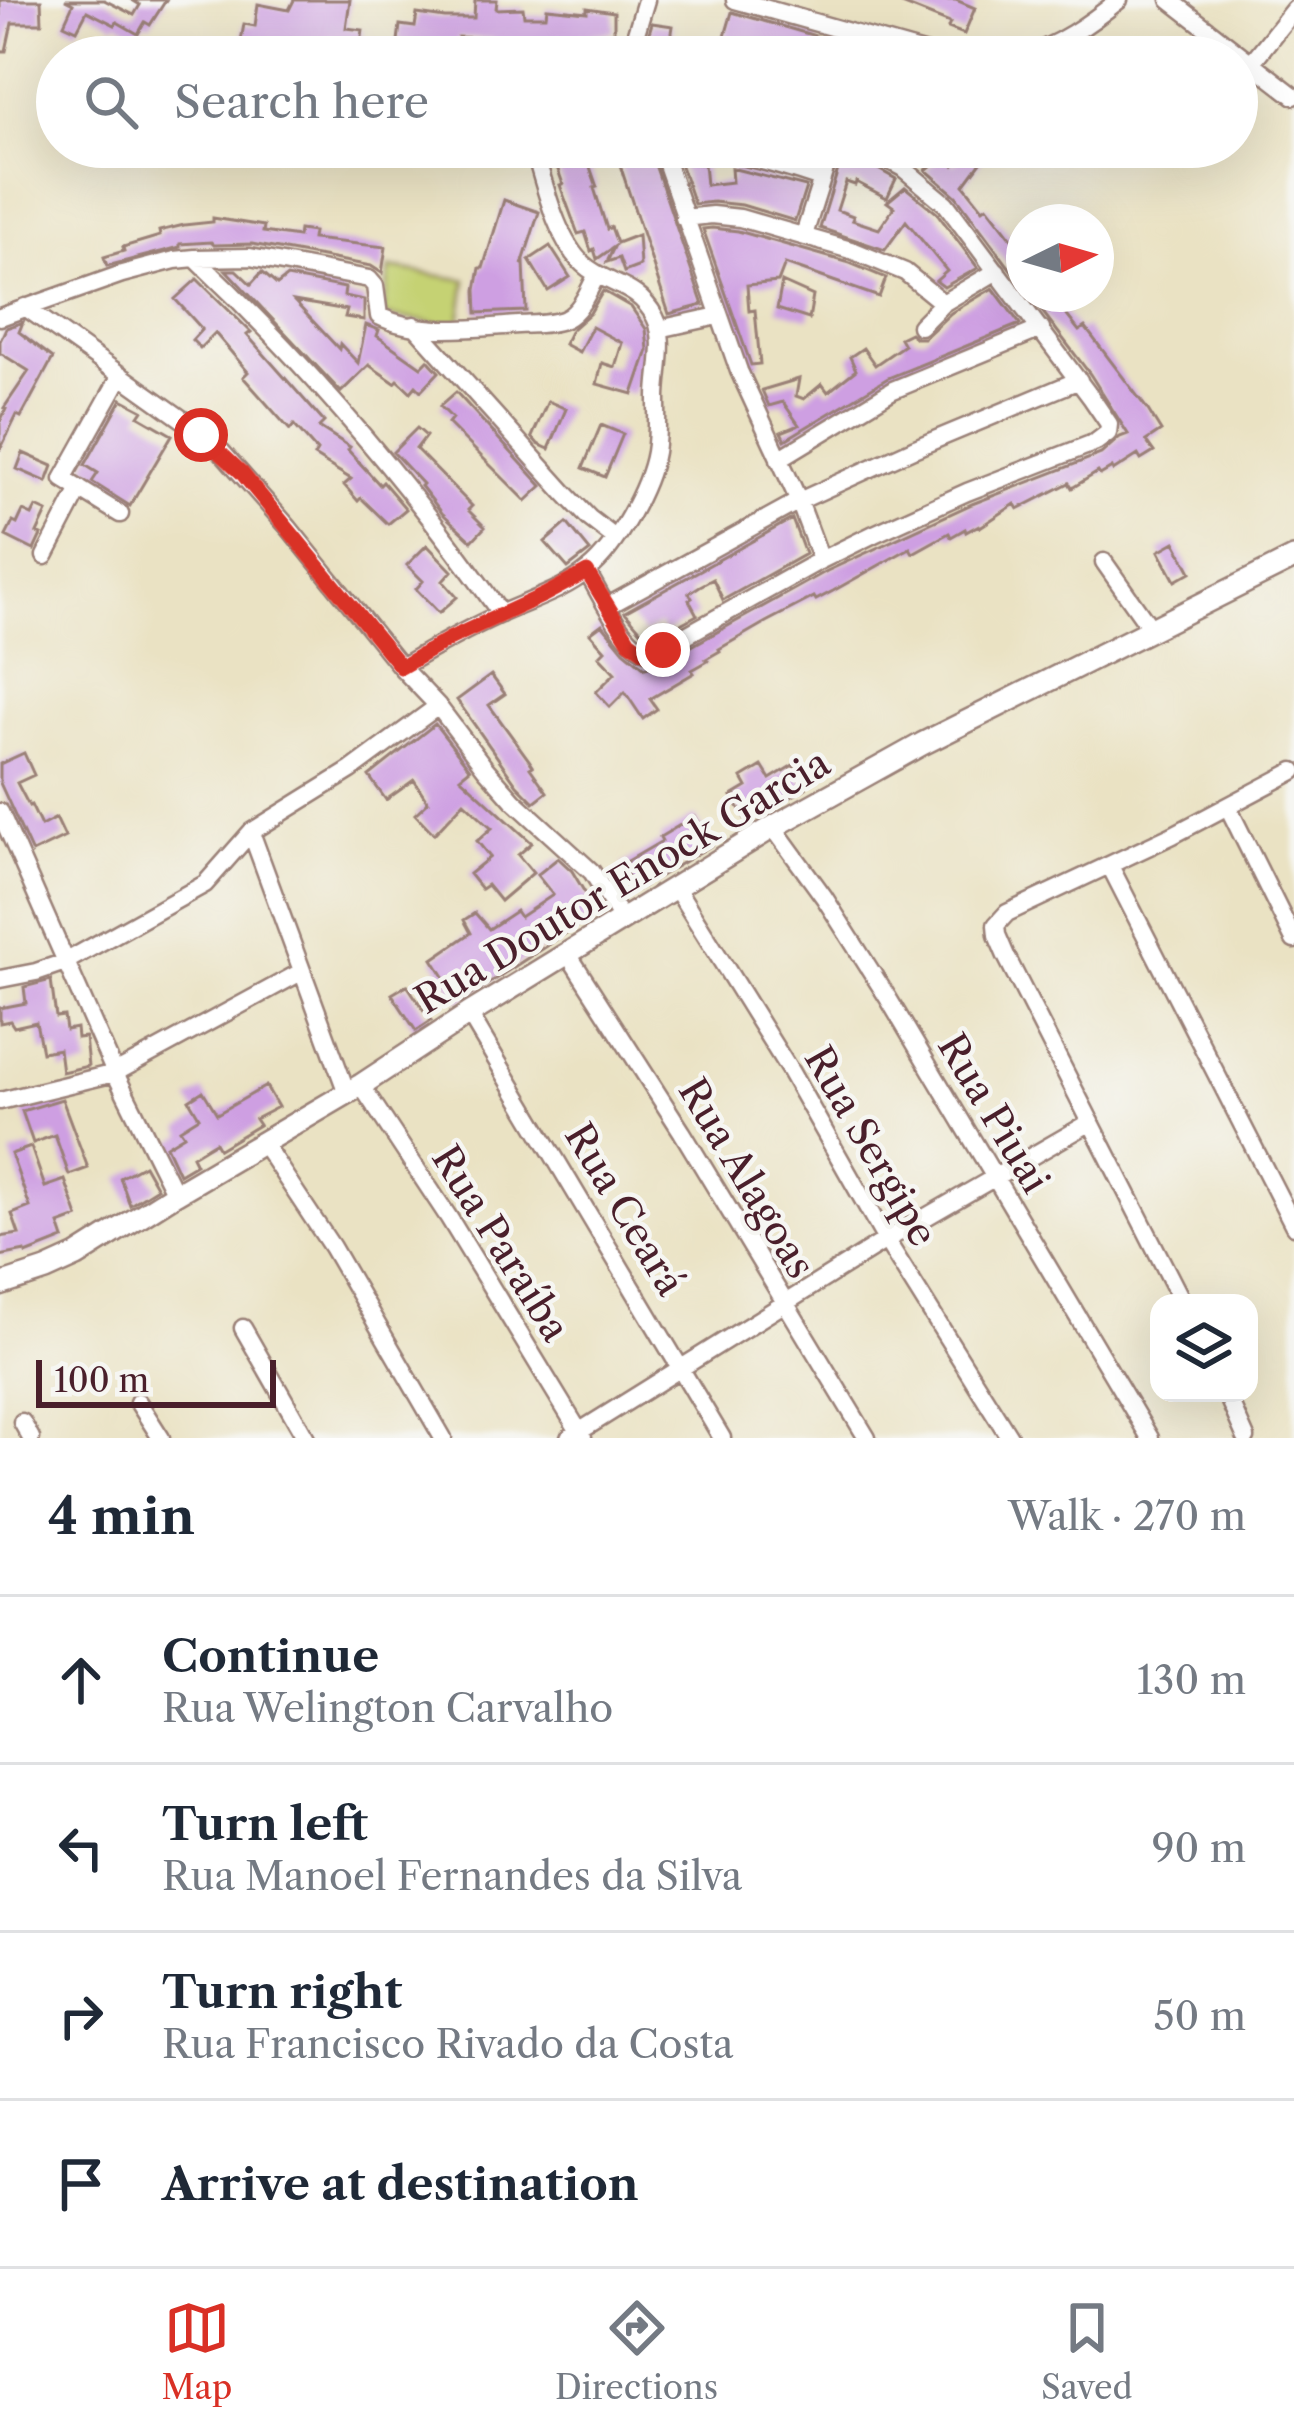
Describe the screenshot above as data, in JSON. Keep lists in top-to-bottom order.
{
  "streets": {
    "street": [
      "Rua Doutor Enock Garcia",
      "Rua Piuai",
      "Rua Sergipe",
      "Rua Alagoas",
      "Rua Ceará",
      "Rua Paraíba"
    ]
  },
  "crossings": [
    ["Rua Doutor Enock Garcia", "Rua Piuai"],
    ["Rua Doutor Enock Garcia", "Rua Sergipe"],
    ["Rua Doutor Enock Garcia", "Rua Alagoas"],
    ["Rua Doutor Enock Garcia", "Rua Ceará"],
    ["Rua Doutor Enock Garcia", "Rua Paraíba"]
  ],
  "scale_bar": "100 m",
  "north": "right",
  "page": {
    "search": "Search here",
    "scale": "100 m",
    "heading": ["4 min", "Walk · 270 m"],
    "list": [
      ["Continue", "Rua Welington Carvalho", "130 m"],
      ["Turn left", "Rua Manoel Fernandes da Silva", "90 m"],
      ["Turn right", "Rua Francisco Rivado da Costa", "50 m"],
      "Arrive at destination"
    ],
    "nav": ["Map", "Directions", "Saved"]
  }
}
